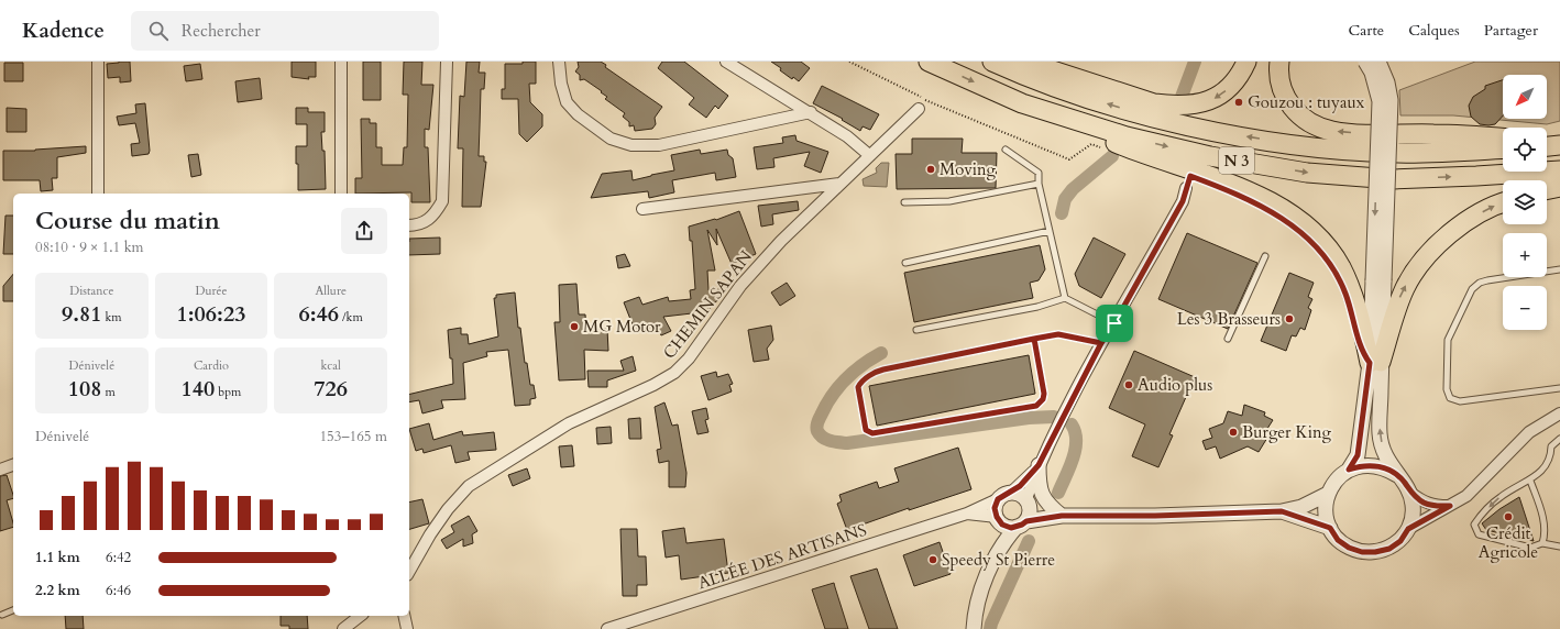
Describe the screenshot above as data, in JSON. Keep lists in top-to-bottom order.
{
  "streets": {
    "highway": ["N 3"],
    "street": ["CHEMIN SAPAN", "ALLÉE DES ARTISANS"]
  },
  "places": [
    "Gouzou : tuyaux",
    "Moving",
    "Les 3 Brasseurs",
    "MG Motor",
    "Audio plus",
    "Burger King",
    "Crédit Agricole",
    "Speedy St Pierre"
  ],
  "north": "bottom left",
  "page": {
    "header": "Kadence",
    "search": "Rechercher",
    "nav": ["Carte", "Calques", "Partager"],
    "map_buttons": ["+", "−"],
    "heading": ["Course du matin", "08:10 · 9 × 1.1 km"],
    "stats": [
      ["Distance", "9.81 km"],
      ["Durée", "1:06:23"],
      ["Allure", "6:46 /km"],
      ["Dénivelé", "108 m"],
      ["Cardio", "140 bpm"],
      ["kcal", "726"]
    ],
    "chart": ["Dénivelé", "153–165 m"],
    "list": [
      {
        "name": "1.1 km",
        "note": "6:42"
      },
      {
        "name": "2.2 km",
        "note": "6:46"
      }
    ]
  }
}
